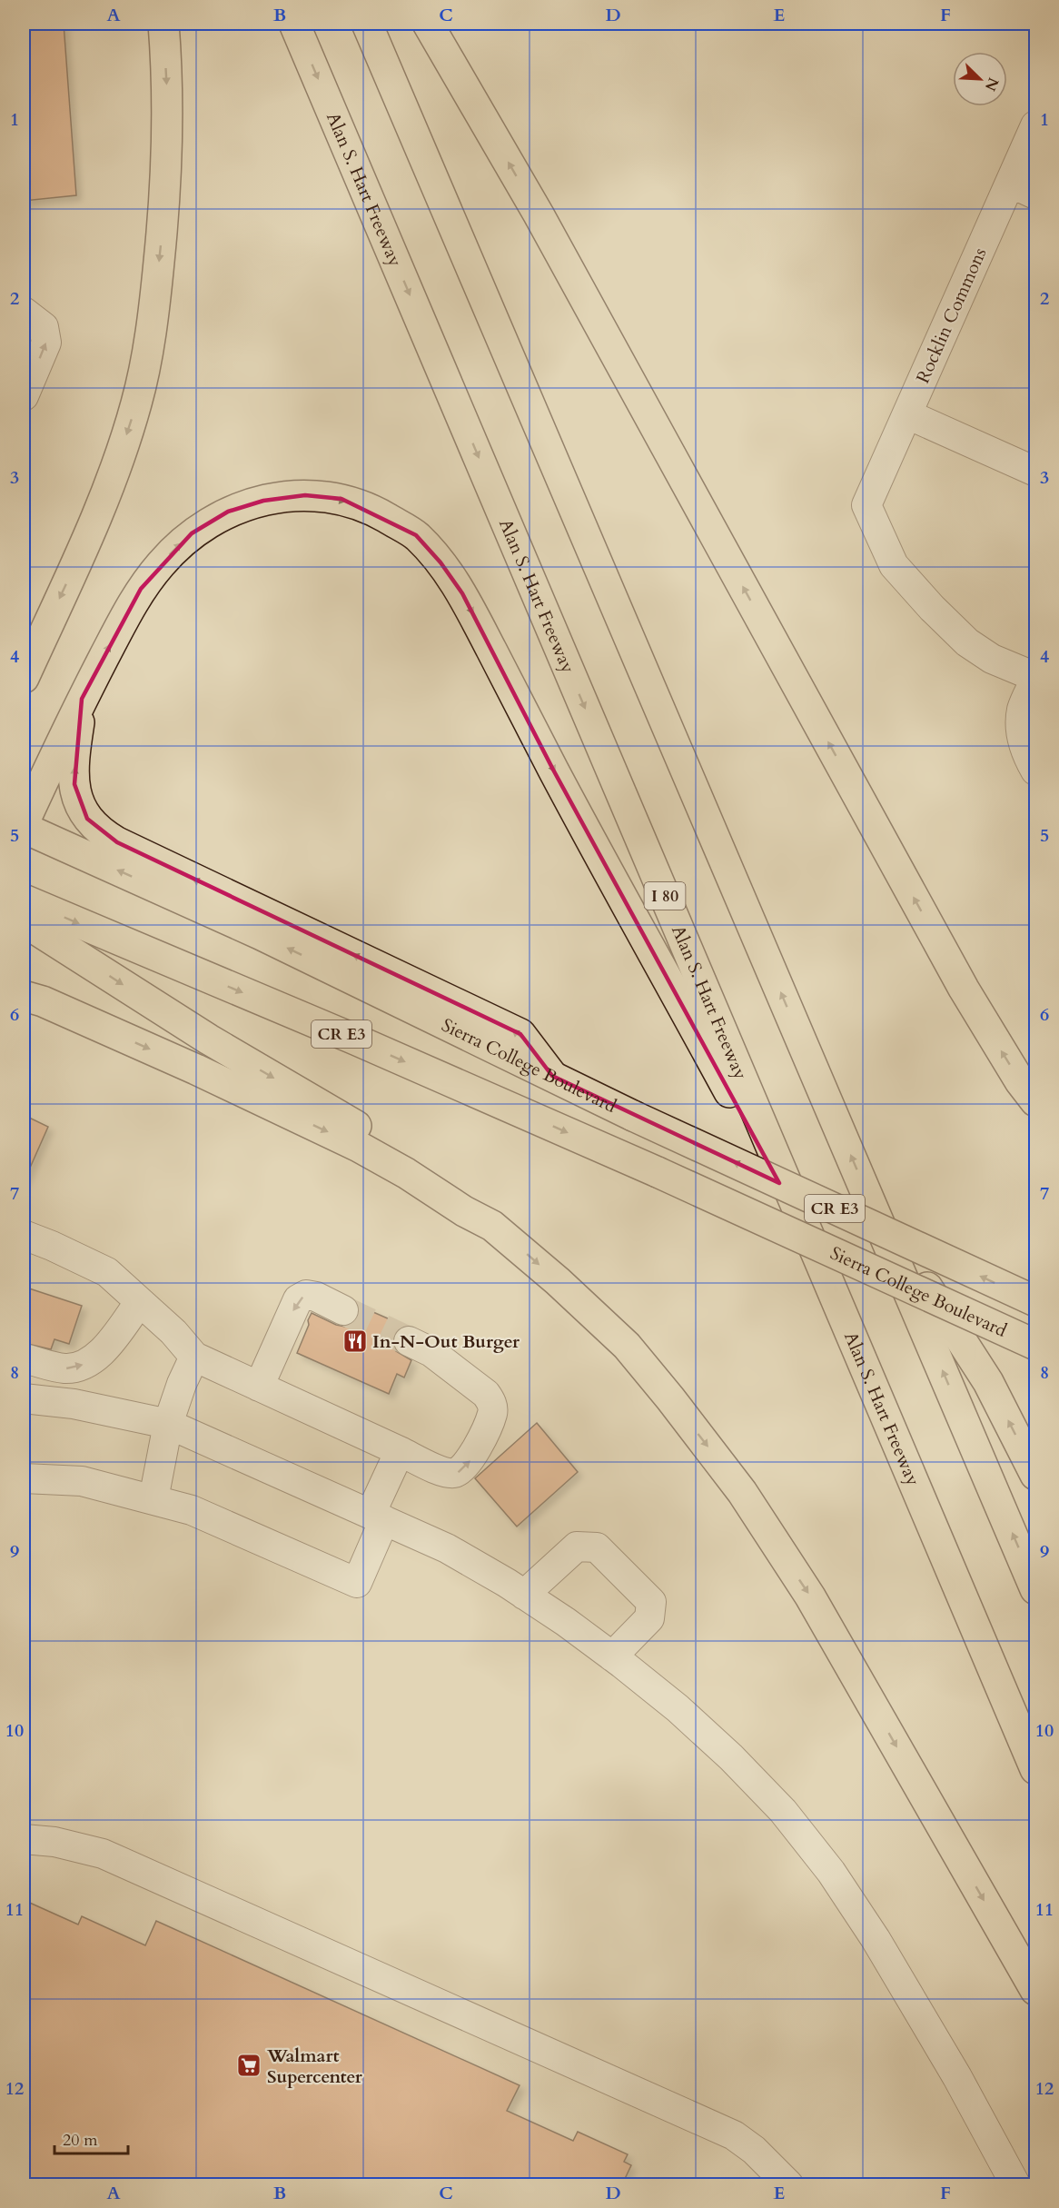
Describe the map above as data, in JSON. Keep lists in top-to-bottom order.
{
  "streets": {
    "main road": [
      "Alan S. Hart Freeway",
      "I 80",
      "CR E3",
      "Sierra College Boulevard"
    ],
    "lane": ["Rocklin Commons"]
  },
  "places": {
    "restaurant": ["In-N-Out Burger"],
    "supermarket": ["Walmart Supercenter"]
  },
  "scale_bar": "20 m",
  "north": "bottom right",
  "grid": {
    "columns": [
      "A",
      "B",
      "C",
      "D",
      "E",
      "F"
    ],
    "rows": [
      "1",
      "2",
      "3",
      "4",
      "5",
      "6",
      "7",
      "8",
      "9",
      "10",
      "11",
      "12"
    ]
  }
}
